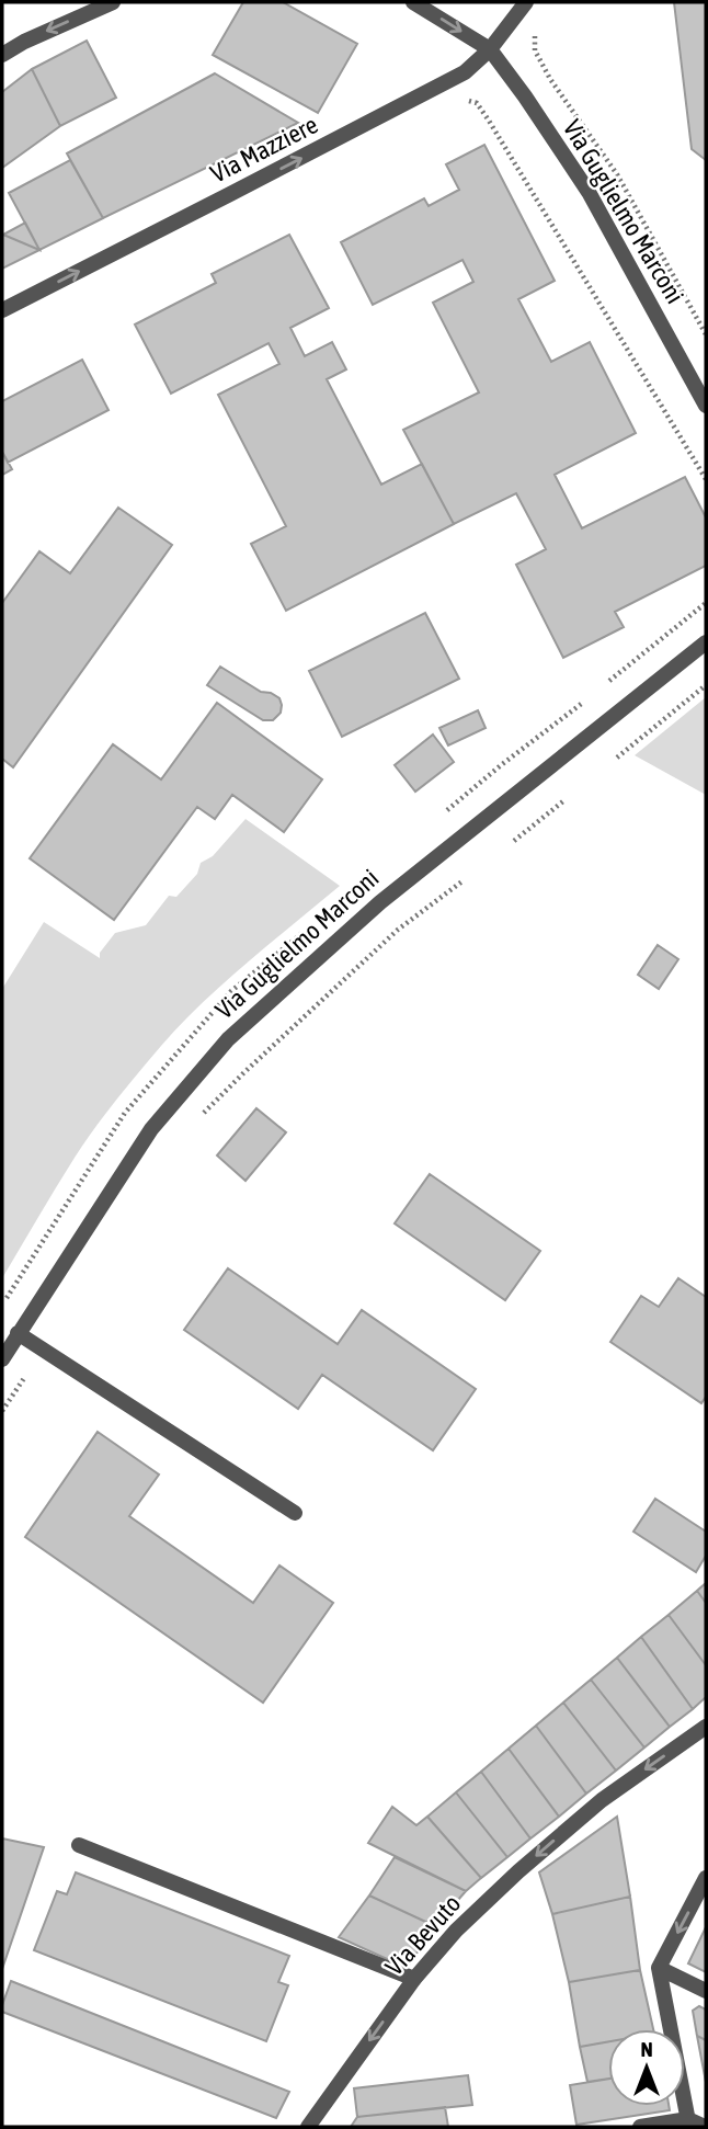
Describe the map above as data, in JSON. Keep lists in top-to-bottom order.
{
  "streets": {
    "street": ["Via Mazziere", "Via Guglielmo Marconi", "Via Bevuto"]
  },
  "crossings": [
    ["Via Mazziere", "Via Guglielmo Marconi"]
  ],
  "one_way": ["Via Mazziere", "Via Bevuto"],
  "north": "top"
}
